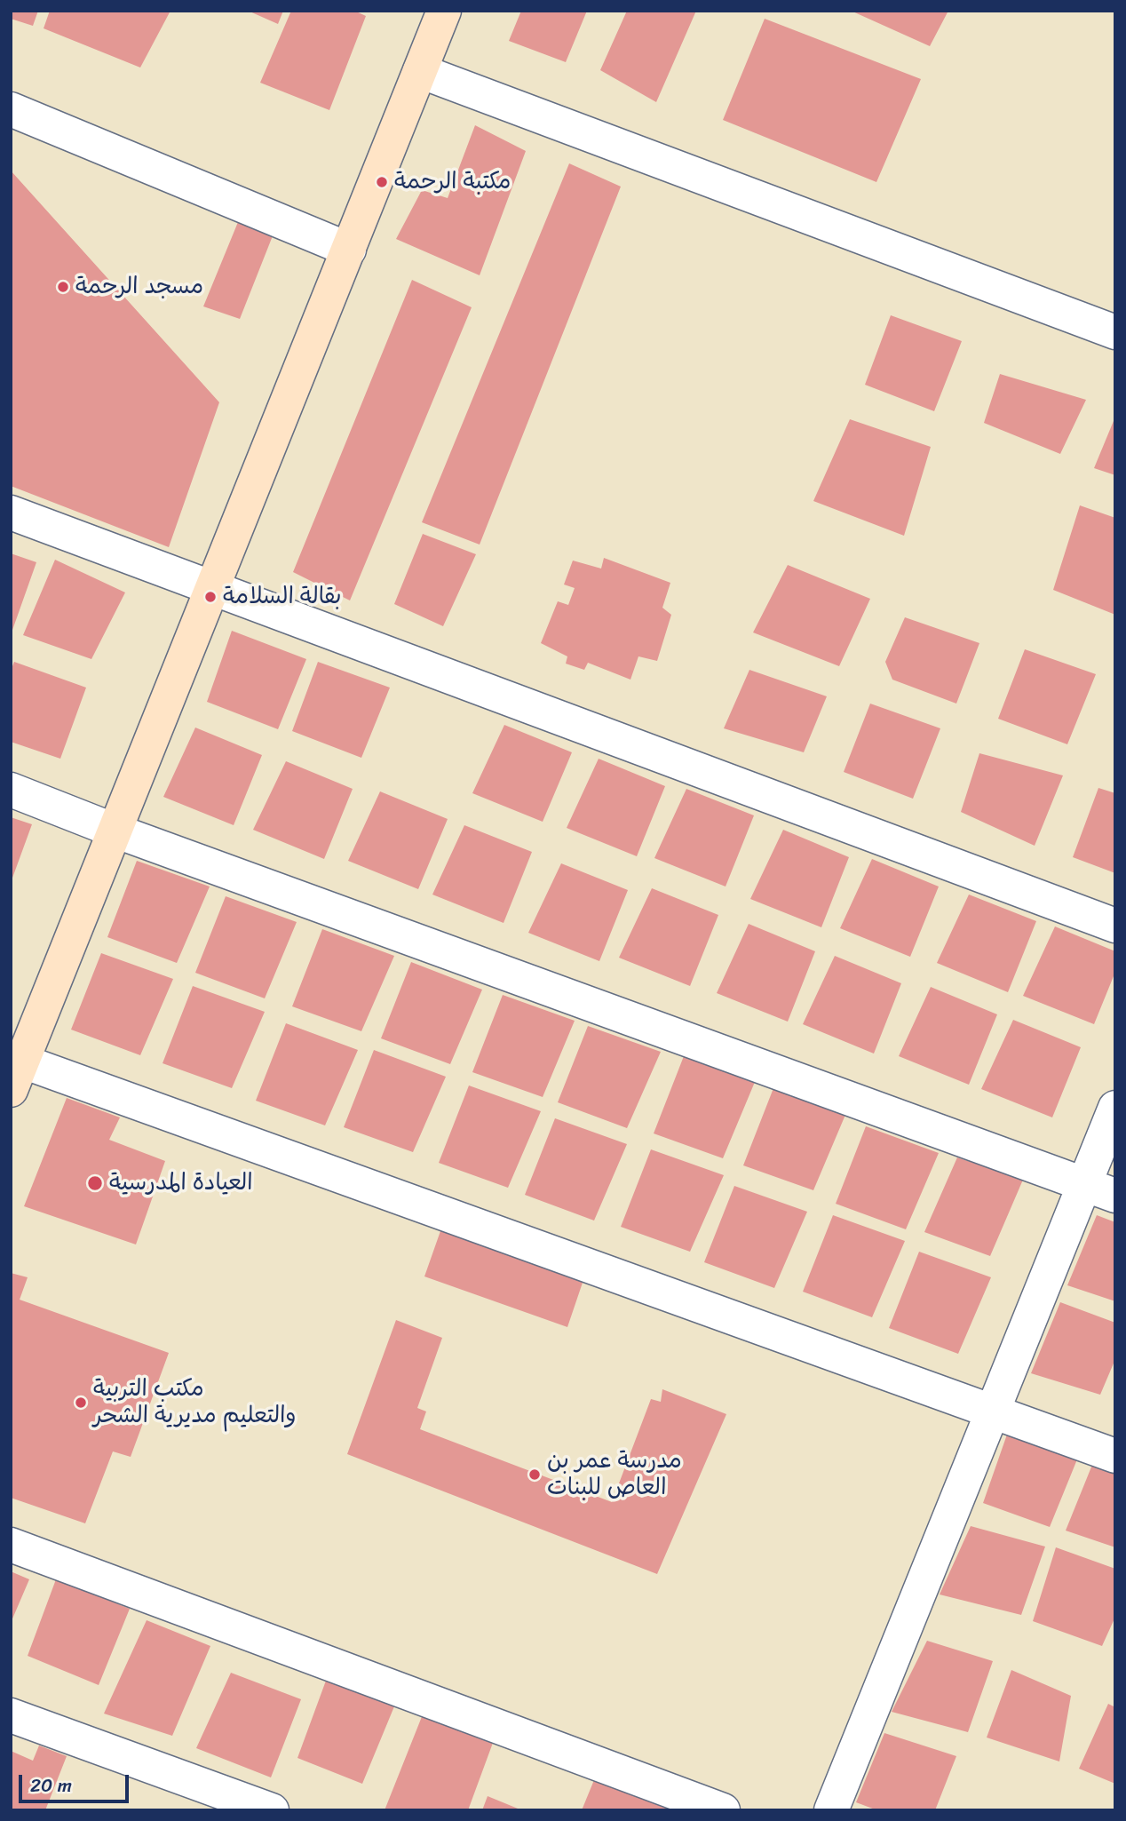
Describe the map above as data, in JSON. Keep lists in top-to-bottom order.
{
  "places": [
    "مكتبة الرحمة",
    "مسجد الرحمة",
    "بقالة السلامة",
    "العيادة المدرسية",
    "مكتب التربية والتعليم مديرية الشحر",
    "مدرسة عمر بن العاص للبنات"
  ],
  "scale_bar": "20 m"
}
